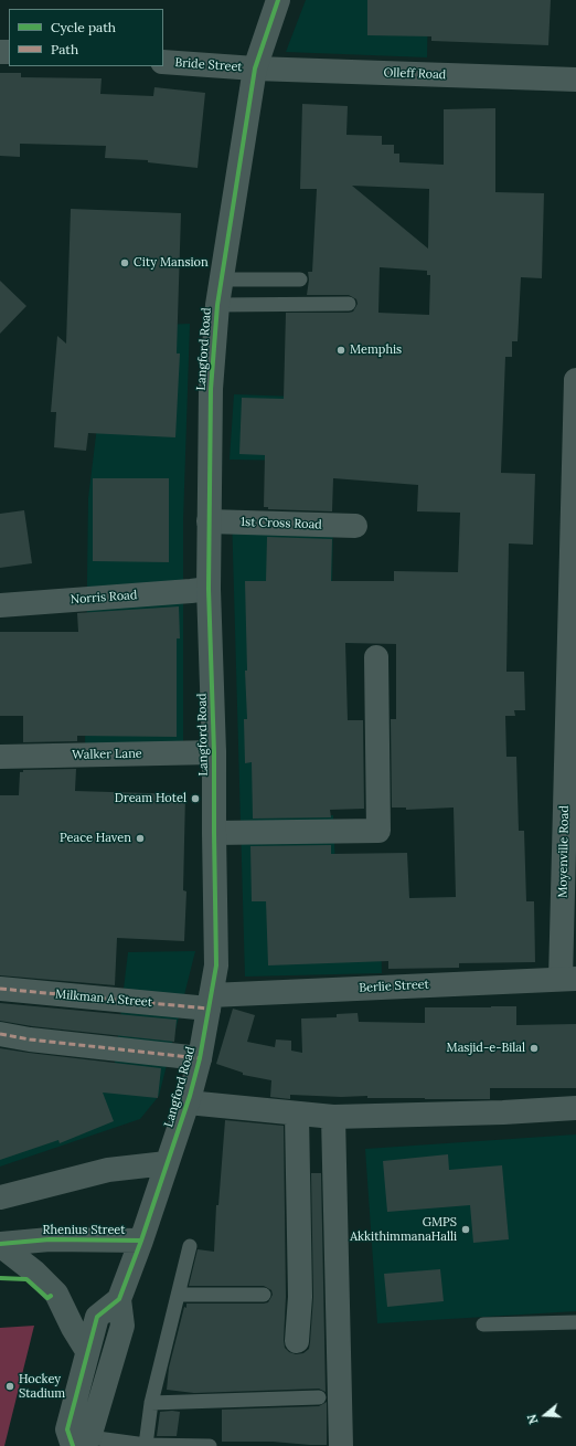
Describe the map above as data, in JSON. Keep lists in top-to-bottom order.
{
  "streets": {
    "street": [
      "Bride Street",
      "Olleff Road",
      "Langford Road",
      "1st Cross Road",
      "Norris Road",
      "Walker Lane",
      "Moyenville Road",
      "Berlie Street",
      "Milkman A Street",
      "Rhenius Street"
    ]
  },
  "crossings": [
    ["Bride Street", "Olleff Road"],
    ["Bride Street", "Langford Road"],
    ["Olleff Road", "Langford Road"],
    ["Langford Road", "1st Cross Road"],
    ["Langford Road", "Norris Road"],
    ["Langford Road", "Walker Lane"],
    ["Langford Road", "Berlie Street"],
    ["Langford Road", "Milkman A Street"],
    ["Langford Road", "Rhenius Street"],
    ["Moyenville Road", "Berlie Street"],
    ["Berlie Street", "Milkman A Street"]
  ],
  "places": [
    "City Mansion",
    "Memphis",
    "Dream Hotel",
    "Peace Haven",
    "Masjid-e-Bilal",
    "GMPS AkkithimmanaHalli",
    "Hockey Stadium"
  ],
  "legend": ["Cycle path", "Path"],
  "north": "left"
}
